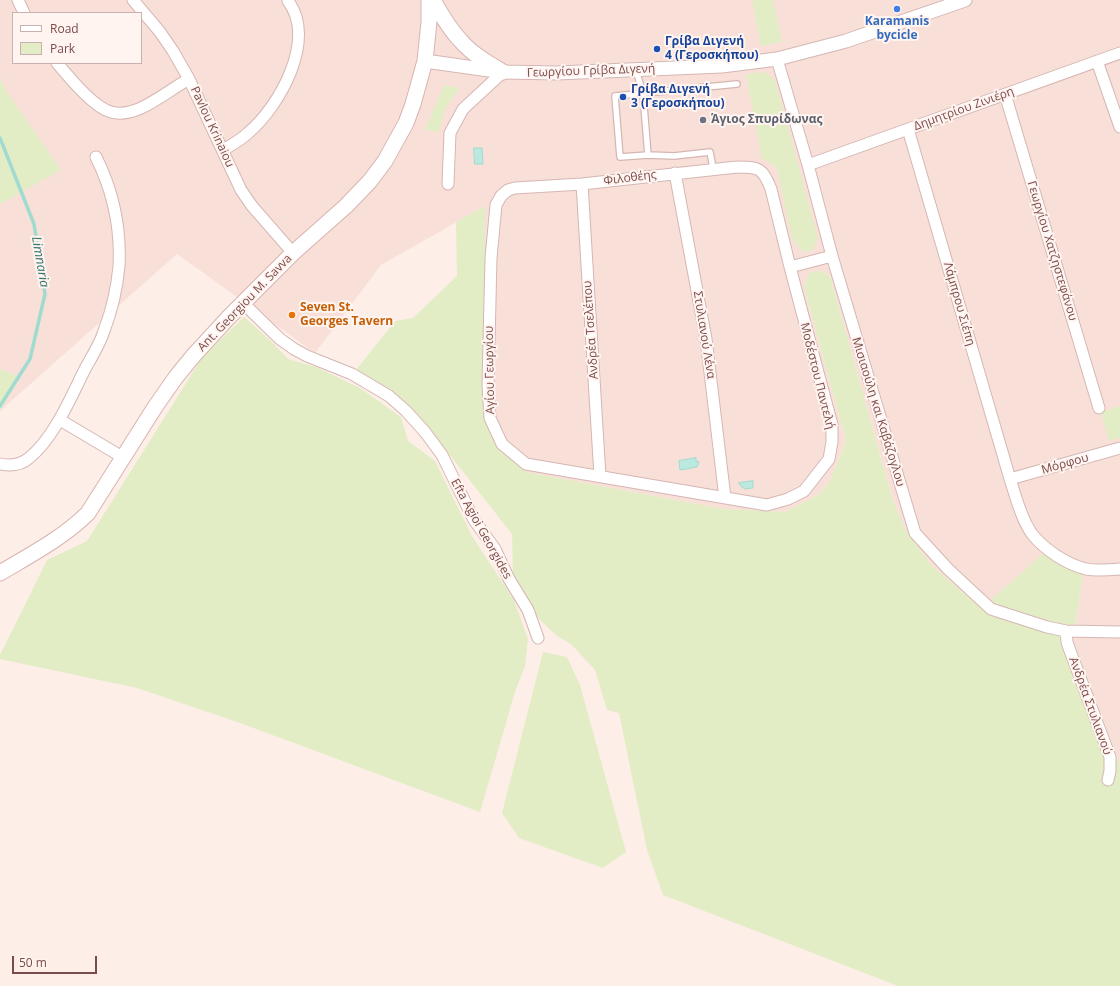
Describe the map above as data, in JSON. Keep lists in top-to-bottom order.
{
  "streets": {
    "main road": ["Ant. Georgiou M. Savva"],
    "street": [
      "Γεωργίου Γρίβα Διγενή",
      "Δημητρίου Ζινιέρη",
      "Pavlou Krinaiou",
      "Φιλοθέης",
      "Γεωργίου Χατζηστεφάνου",
      "Λάμπρου Σιέπη",
      "Ανδρέα Τσελέπου",
      "Στυλιανού Λένα",
      "Αγίου Γεωργίου",
      "Μοδέστου Παντελή",
      "Μισιαούλη και Καβάζογλου",
      "Μόρφου",
      "Efta Agioi Georgides",
      "Ανδρέα Στυλιανού"
    ]
  },
  "crossings": [
    ["Γεωργίου Γρίβα Διγενή", "Ant. Georgiou M. Savva"],
    ["Γεωργίου Γρίβα Διγενή", "Μισιαούλη και Καβάζογλου"],
    ["Δημητρίου Ζινιέρη", "Γεωργίου Χατζηστεφάνου"],
    ["Δημητρίου Ζινιέρη", "Λάμπρου Σιέπη"],
    ["Δημητρίου Ζινιέρη", "Μισιαούλη και Καβάζογλου"],
    ["Pavlou Krinaiou", "Ant. Georgiou M. Savva"],
    ["Φιλοθέης", "Ανδρέα Τσελέπου"],
    ["Φιλοθέης", "Στυλιανού Λένα"],
    ["Φιλοθέης", "Αγίου Γεωργίου"],
    ["Φιλοθέης", "Μοδέστου Παντελή"],
    ["Ant. Georgiou M. Savva", "Efta Agioi Georgides"],
    ["Λάμπρου Σιέπη", "Μόρφου"],
    ["Ανδρέα Τσελέπου", "Αγίου Γεωργίου"],
    ["Στυλιανού Λένα", "Αγίου Γεωργίου"],
    ["Στυλιανού Λένα", "Μοδέστου Παντελή"],
    ["Αγίου Γεωργίου", "Μοδέστου Παντελή"],
    ["Μισιαούλη και Καβάζογλου", "Ανδρέα Στυλιανού"]
  ],
  "water": ["Limnaria"],
  "places": [
    "Karamanis bycicle",
    "Γρίβα Διγενή 4 (Γεροσκήπου)",
    "Γρίβα Διγενή 3 (Γεροσκήπου)",
    "Άγιος Σπυρίδωνας",
    "Seven St. Georges Tavern"
  ],
  "legend": ["Road", "Park"],
  "scale_bar": "50 m"
}
